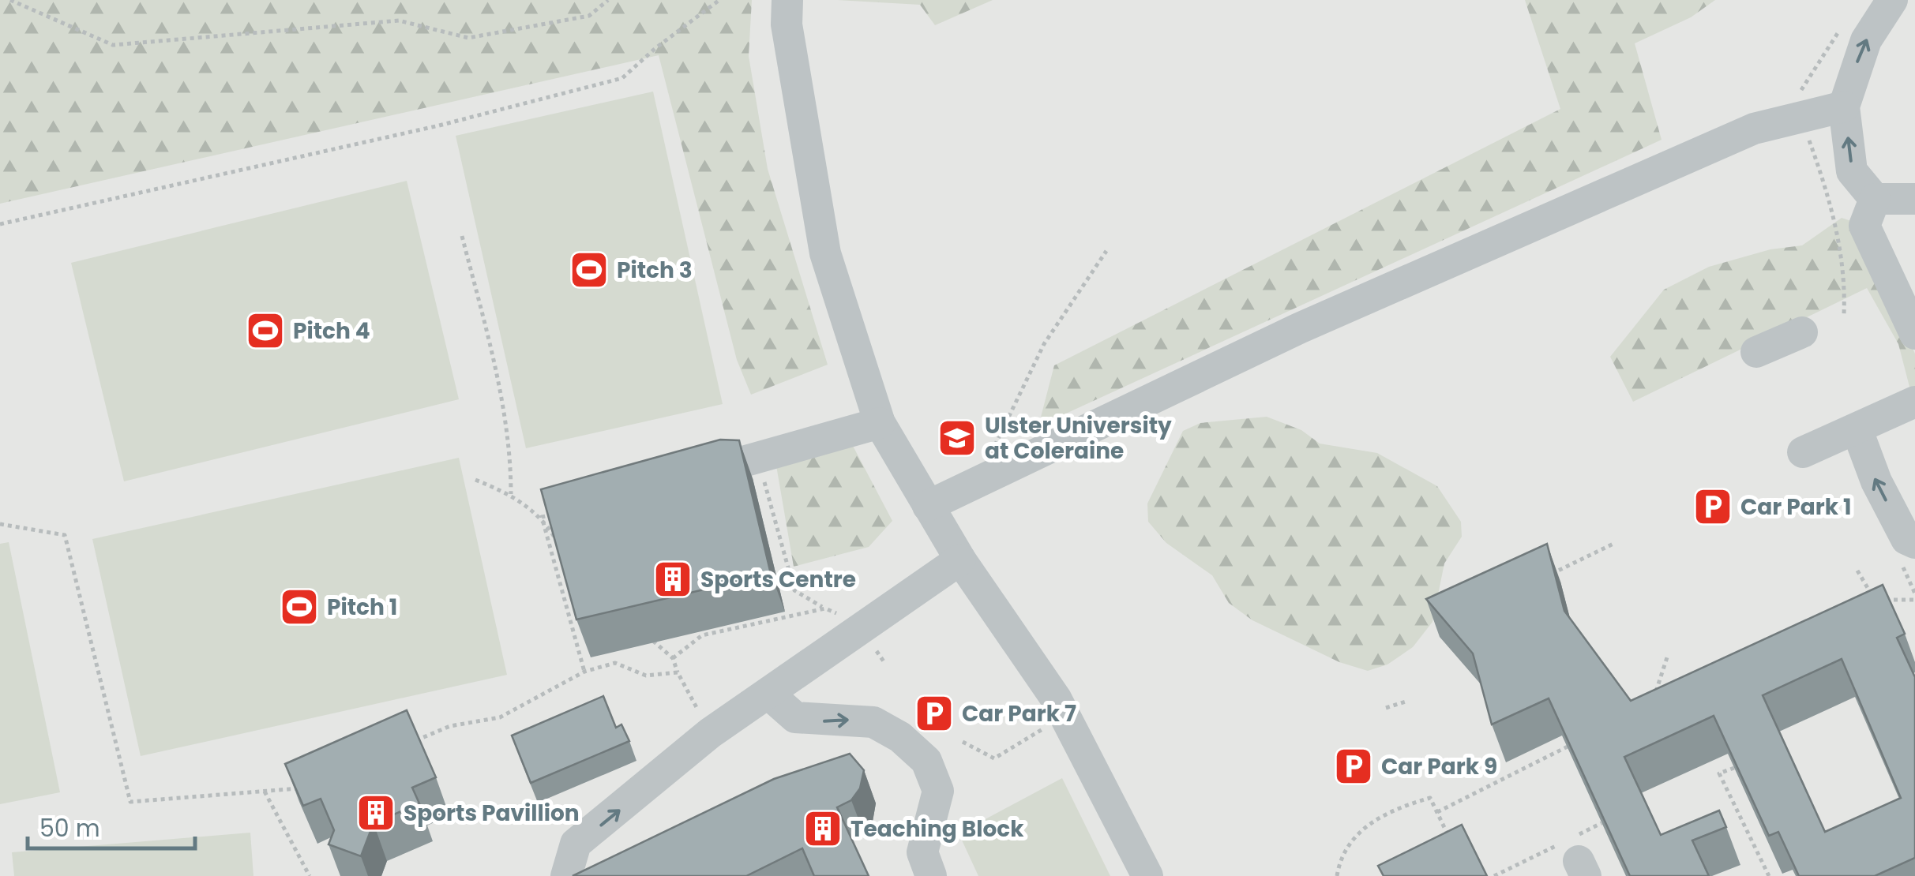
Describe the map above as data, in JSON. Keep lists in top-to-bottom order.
{
  "places": {
    "sports": ["Pitch 3", "Pitch 4", "Pitch 1"],
    "school or university": ["Ulster University at Coleraine"],
    "parking": ["Car Park 1", "Car Park 7", "Car Park 9"],
    "building": ["Sports Centre", "Sports Pavillion", "Teaching Block"]
  },
  "scale_bar": "50 m"
}
